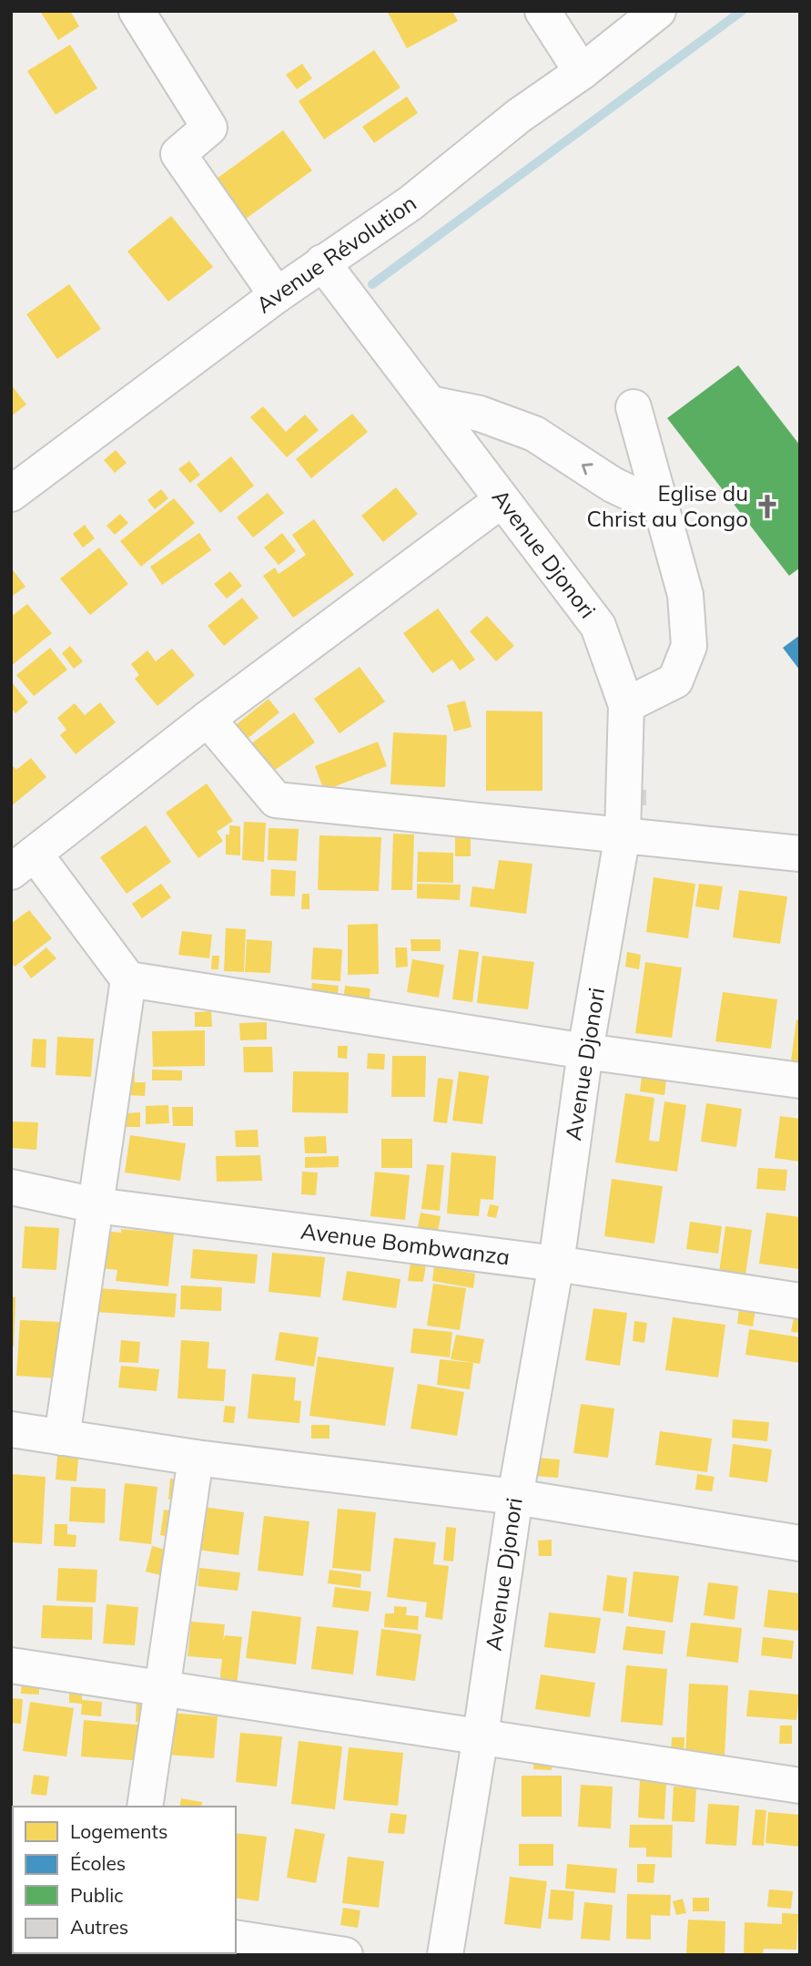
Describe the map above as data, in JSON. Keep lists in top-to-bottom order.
{
  "streets": {
    "street": ["Avenue Révolution", "Avenue Djonori", "Avenue Bombwanza"]
  },
  "crossings": [
    ["Avenue Révolution", "Avenue Djonori"],
    ["Avenue Djonori", "Avenue Bombwanza"]
  ],
  "places": {
    "church": ["Eglise du Christ au Congo"]
  },
  "legend": [
    "Logements",
    "Écoles",
    "Public",
    "Autres"
  ]
}
